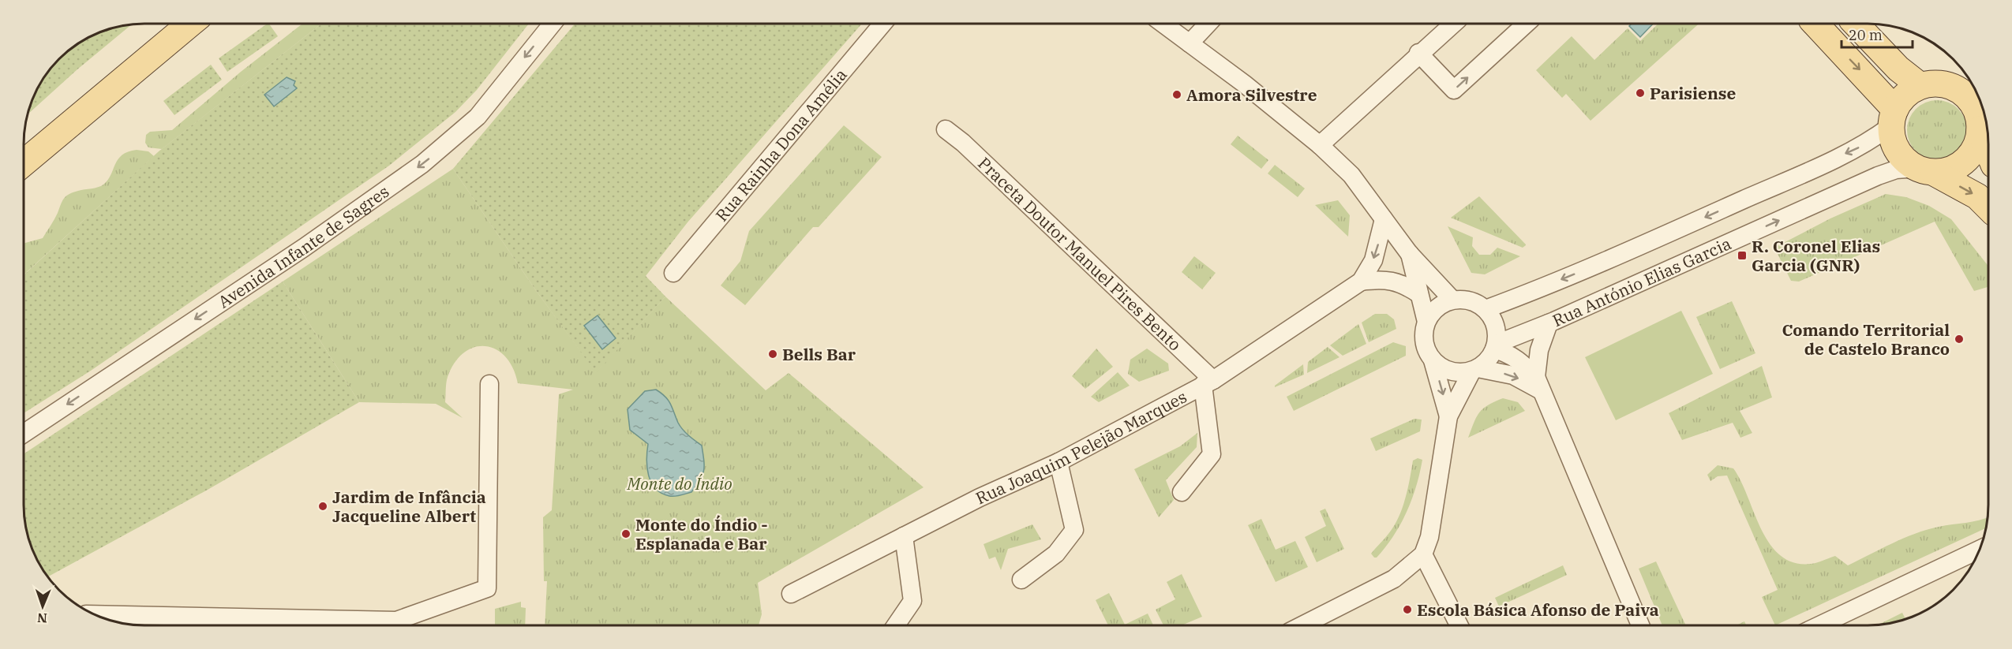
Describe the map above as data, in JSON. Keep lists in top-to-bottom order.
{
  "streets": {
    "street": [
      "Rua Rainha Dona Amélia",
      "Avenida Infante de Sagres",
      "Praceta Doutor Manuel Pires Bento",
      "Rua António Elias Garcia",
      "Rua Joaquim Pelejão Marques"
    ]
  },
  "crossings": [
    ["Praceta Doutor Manuel Pires Bento", "Rua Joaquim Pelejão Marques"]
  ],
  "one_way": ["Avenida Infante de Sagres"],
  "parks": ["Monte do Índio"],
  "places": {
    "other": [
      "Parisiense",
      "Amora Silvestre",
      "Comando Territorial de Castelo Branco",
      "Bells Bar",
      "Jardim de Infância Jacqueline Albert",
      "Monte do Índio - Esplanada e Bar",
      "Escola Básica Afonso de Paiva"
    ],
    "transit": ["R. Coronel Elias Garcia (GNR)"]
  },
  "scale_bar": "20 m",
  "north": "bottom"
}
